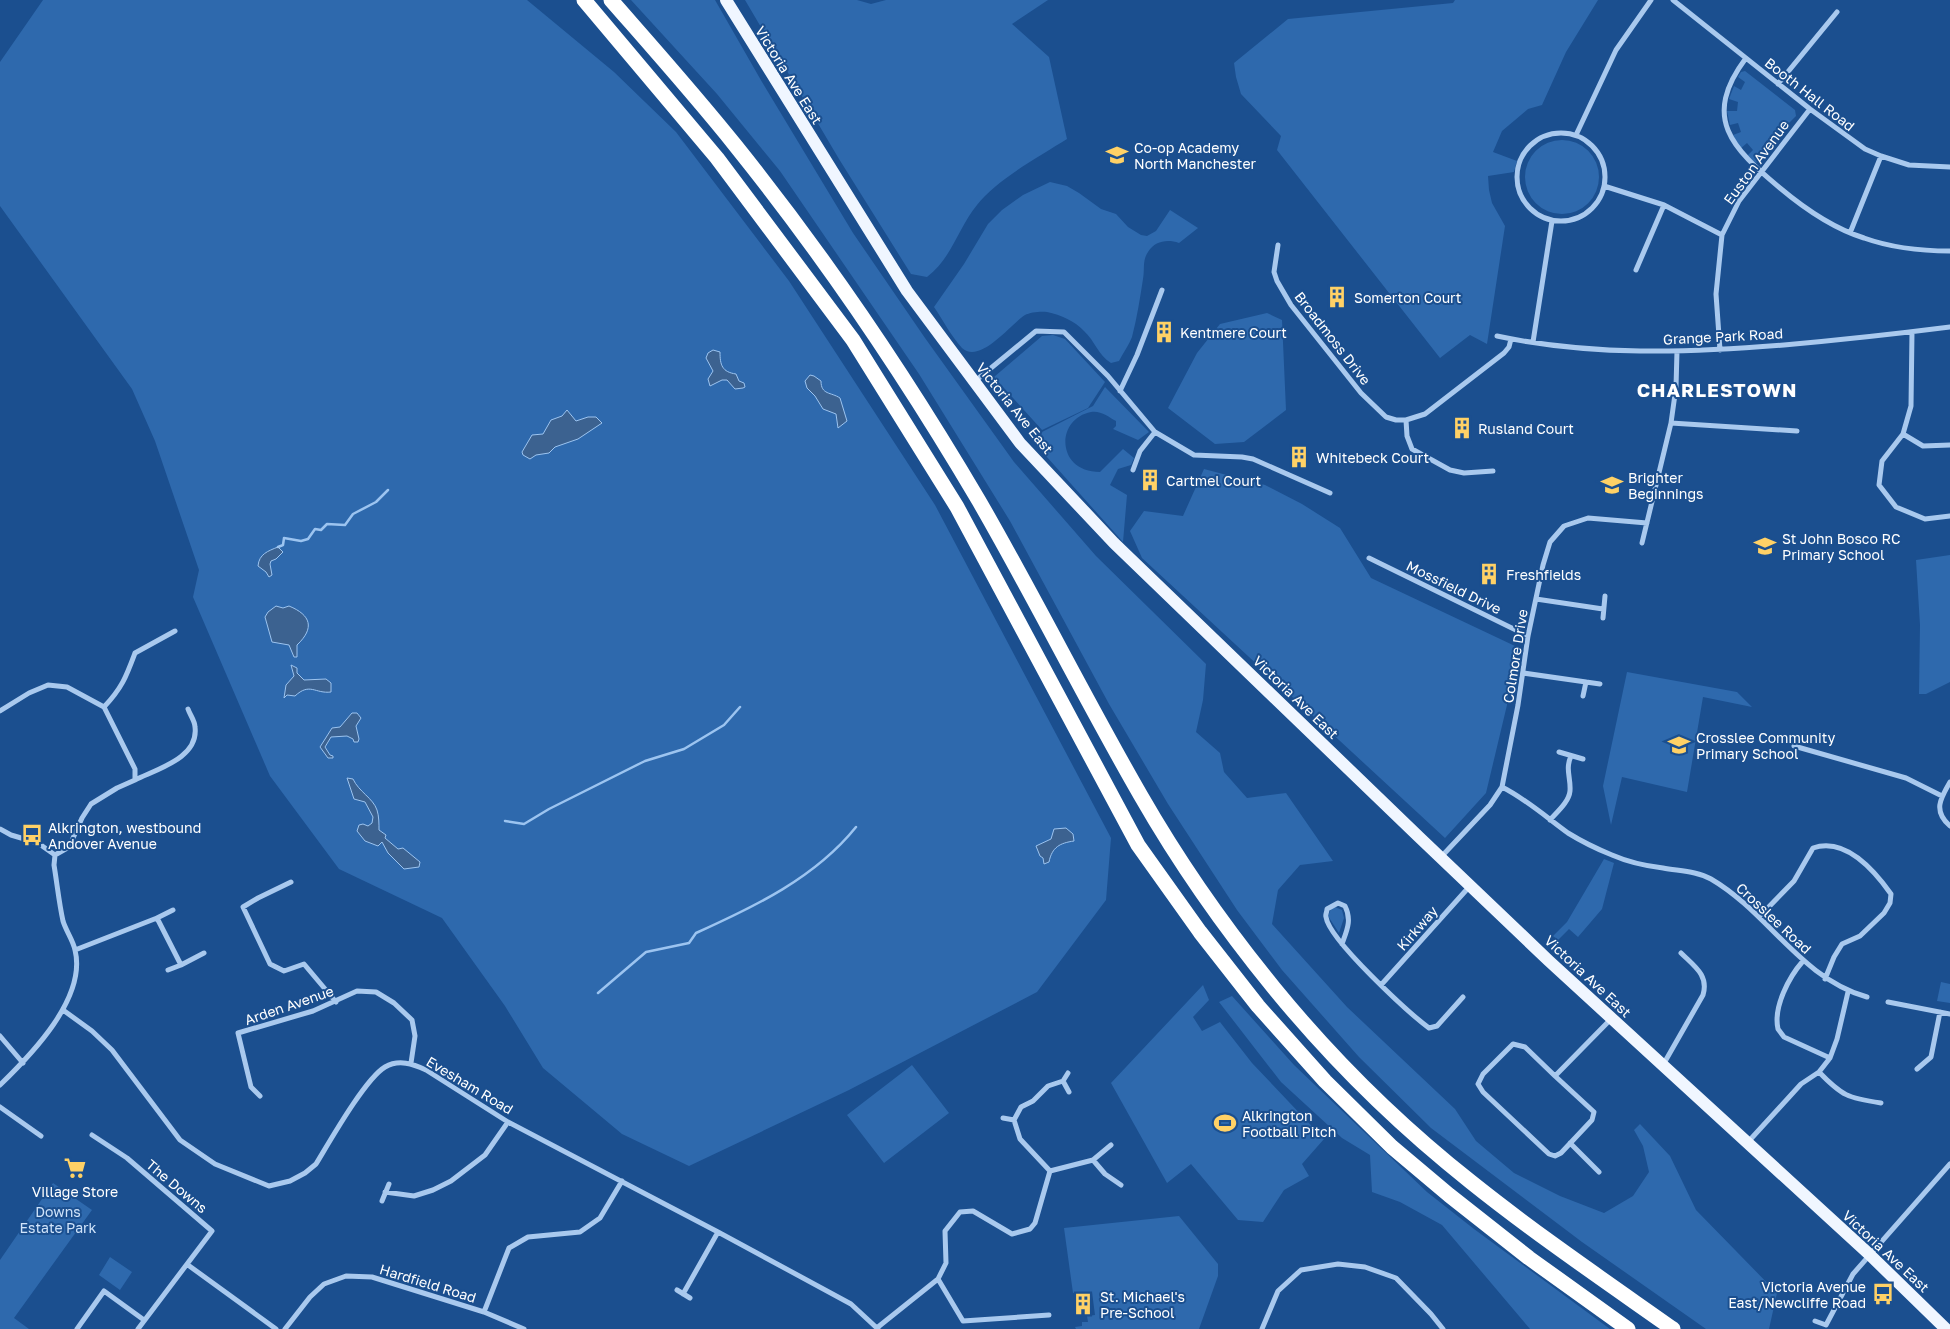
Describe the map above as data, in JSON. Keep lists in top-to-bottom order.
{
  "streets": {
    "main road": ["Victoria Ave East"],
    "street": [
      "Booth Hall Road",
      "Euston Avenue",
      "Grange Park Road",
      "Broadmoss Drive",
      "Mossfield Drive",
      "Colmore Drive",
      "Crosslee Road",
      "Kirkway",
      "Arden Avenue",
      "Evesham Road",
      "The Downs",
      "Hardfield Road"
    ]
  },
  "crossings": [
    ["Victoria Ave East", "Colmore Drive"],
    ["Victoria Ave East", "Kirkway"],
    ["Booth Hall Road", "Euston Avenue"],
    ["Euston Avenue", "Grange Park Road"],
    ["Mossfield Drive", "Colmore Drive"],
    ["Colmore Drive", "Crosslee Road"],
    ["Arden Avenue", "Evesham Road"]
  ],
  "districts": ["CHARLESTOWN"],
  "parks": ["Downs Estate Park"],
  "places": {
    "school or university": [
      "Co-op Academy North Manchester",
      "Brighter Beginnings",
      "St John Bosco RC Primary School",
      "Crosslee Community Primary School"
    ],
    "building": [
      "Somerton Court",
      "Kentmere Court",
      "Rusland Court",
      "Whitebeck Court",
      "Cartmel Court",
      "Freshfields",
      "St. Michael's Pre-School"
    ],
    "bus stop": ["Alkrington, westbound Andover Avenue", "Victoria Avenue East/Newcliffe Road"],
    "sports": ["Alkrington Football Pitch"],
    "supermarket": ["Village Store"]
  }
}
